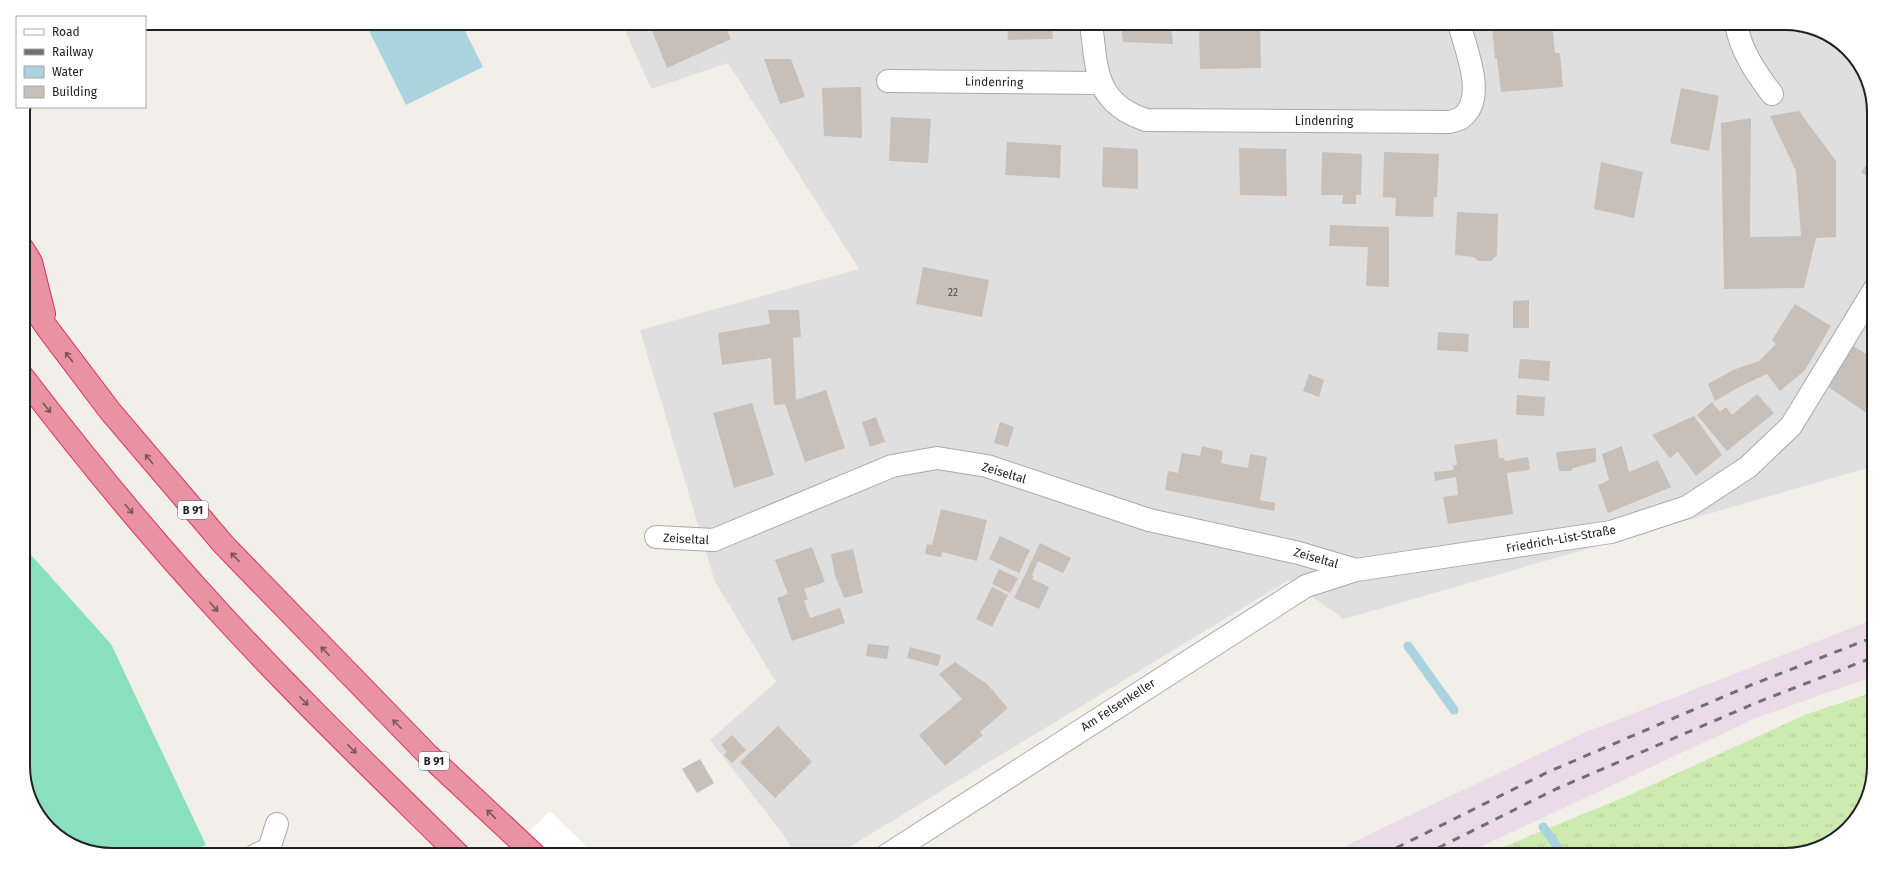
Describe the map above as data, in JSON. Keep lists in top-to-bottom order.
{
  "streets": {
    "highway": ["B 91"],
    "street": [
      "Lindenring",
      "Zeiseltal",
      "Friedrich-List-Straße",
      "Am Felsenkeller"
    ]
  },
  "crossings": [
    ["Zeiseltal", "Friedrich-List-Straße"],
    ["Zeiseltal", "Am Felsenkeller"],
    ["Friedrich-List-Straße", "Am Felsenkeller"]
  ],
  "house_numbers": ["22"],
  "legend": [
    "Road",
    "Railway",
    "Water",
    "Building"
  ]
}
